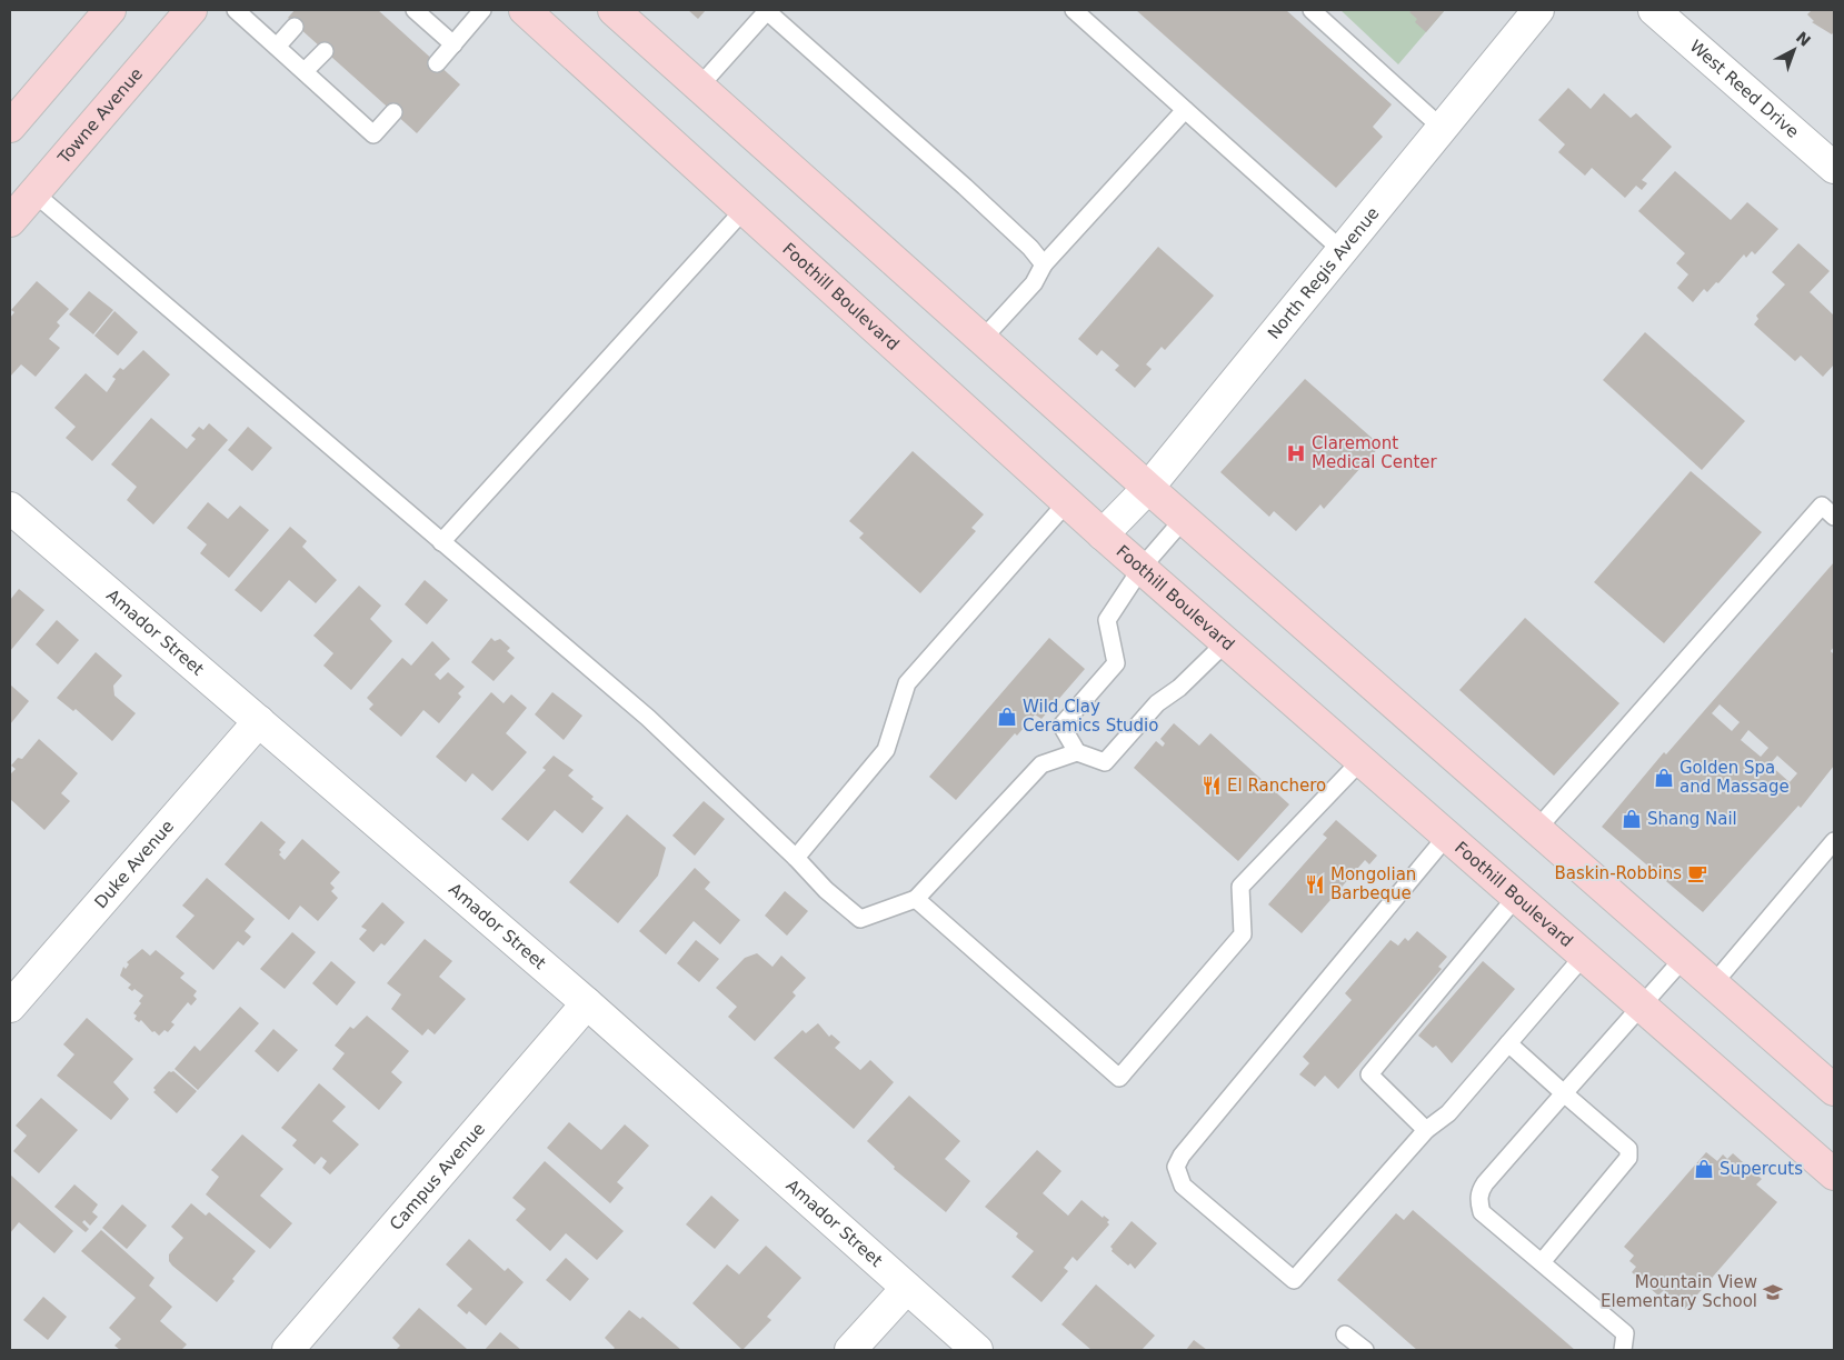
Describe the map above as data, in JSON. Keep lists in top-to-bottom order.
{
  "streets": {
    "main road": ["Towne Avenue", "Foothill Boulevard"],
    "street": [
      "West Reed Drive",
      "North Regis Avenue",
      "Amador Street",
      "Duke Avenue",
      "Campus Avenue"
    ]
  },
  "crossings": [
    ["North Regis Avenue", "Foothill Boulevard"],
    ["Amador Street", "Duke Avenue"],
    ["Amador Street", "Campus Avenue"]
  ],
  "places": {
    "hospital": ["Claremont Medical Center"],
    "shop": [
      "Wild Clay Ceramics Studio",
      "Golden Spa and Massage",
      "Shang Nail",
      "Supercuts"
    ],
    "restaurant": ["El Ranchero", "Mongolian Barbeque"],
    "cafe": ["Baskin-Robbins"],
    "school or university": ["Mountain View Elementary School"]
  },
  "north": "top right"
}
